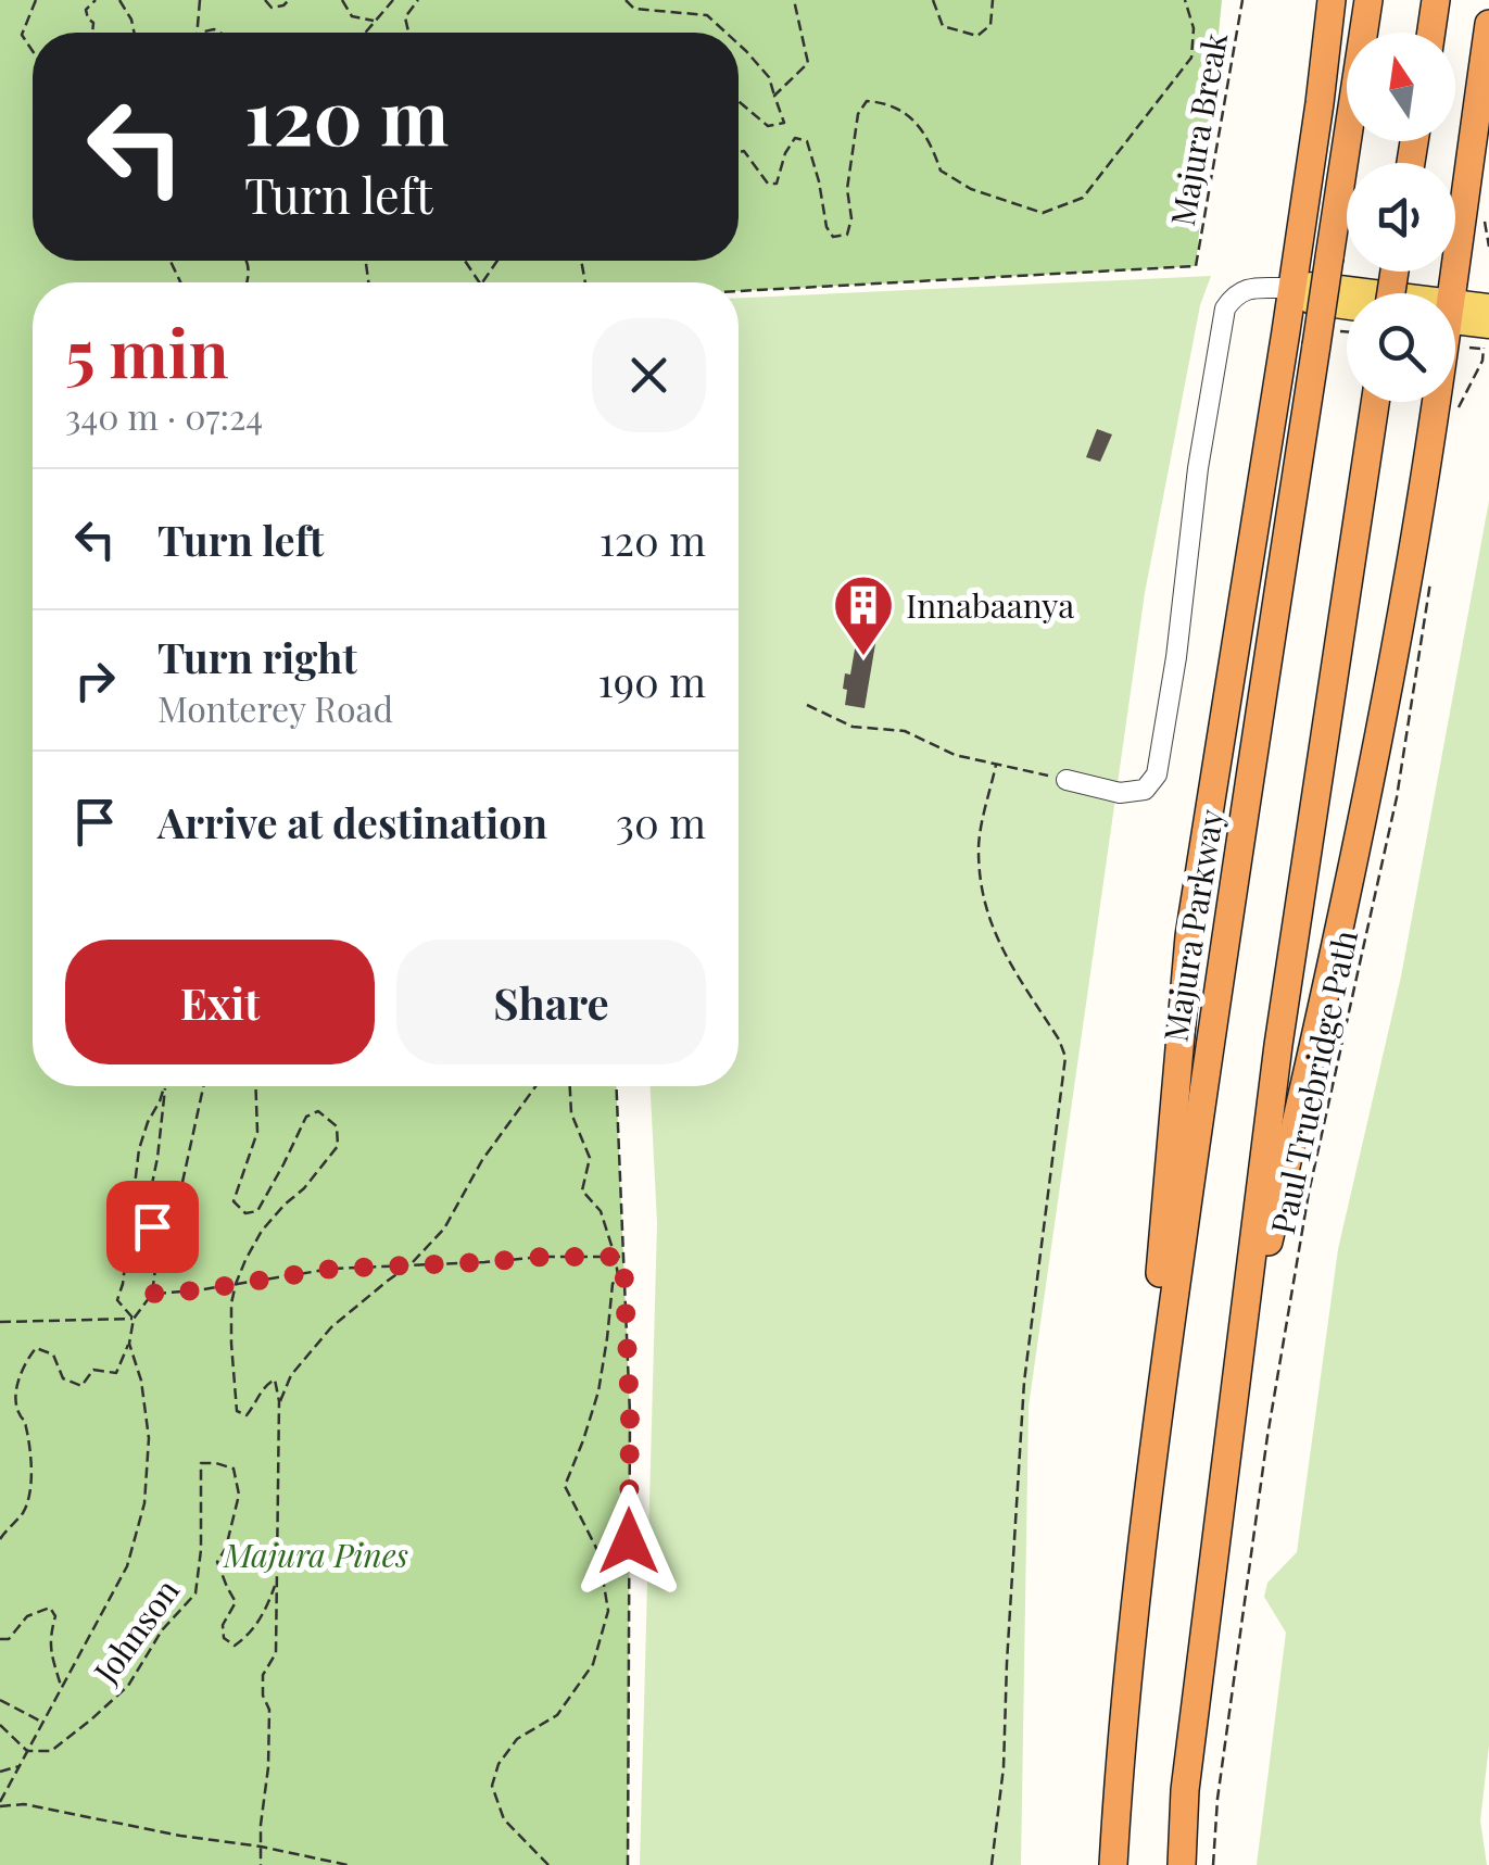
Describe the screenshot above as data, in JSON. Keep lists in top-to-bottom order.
{
  "streets": {
    "highway": ["Majura Parkway"],
    "path": ["Majura Break", "Paul Truebridge Path", "Johnson"]
  },
  "parks": ["Majura Pines"],
  "places": {
    "building": ["Innabaanya"]
  },
  "north": "top",
  "page": {
    "turn": ["120 m", "Turn left"],
    "heading": ["5 min", "340 m · 07:24"],
    "list": [
      {
        "name": "Turn left",
        "value": "120 m"
      },
      {
        "name": "Turn right",
        "note": "Monterey Road",
        "value": "190 m"
      },
      {
        "name": "Arrive at destination",
        "value": "30 m"
      }
    ],
    "buttons": ["Exit", "Share"]
  }
}
